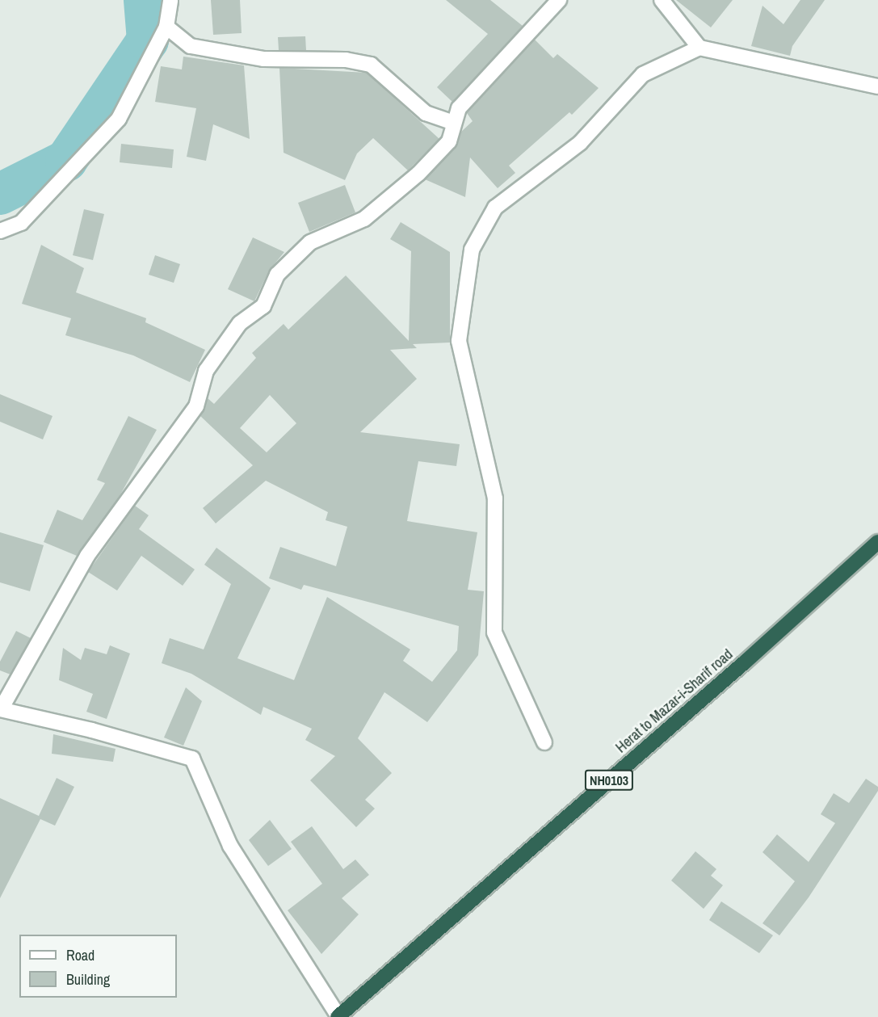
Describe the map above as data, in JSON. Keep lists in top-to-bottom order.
{
  "streets": {
    "highway": ["Herat to Mazar-i-Sharif road", "NH0103"]
  },
  "legend": ["Road", "Building"]
}
